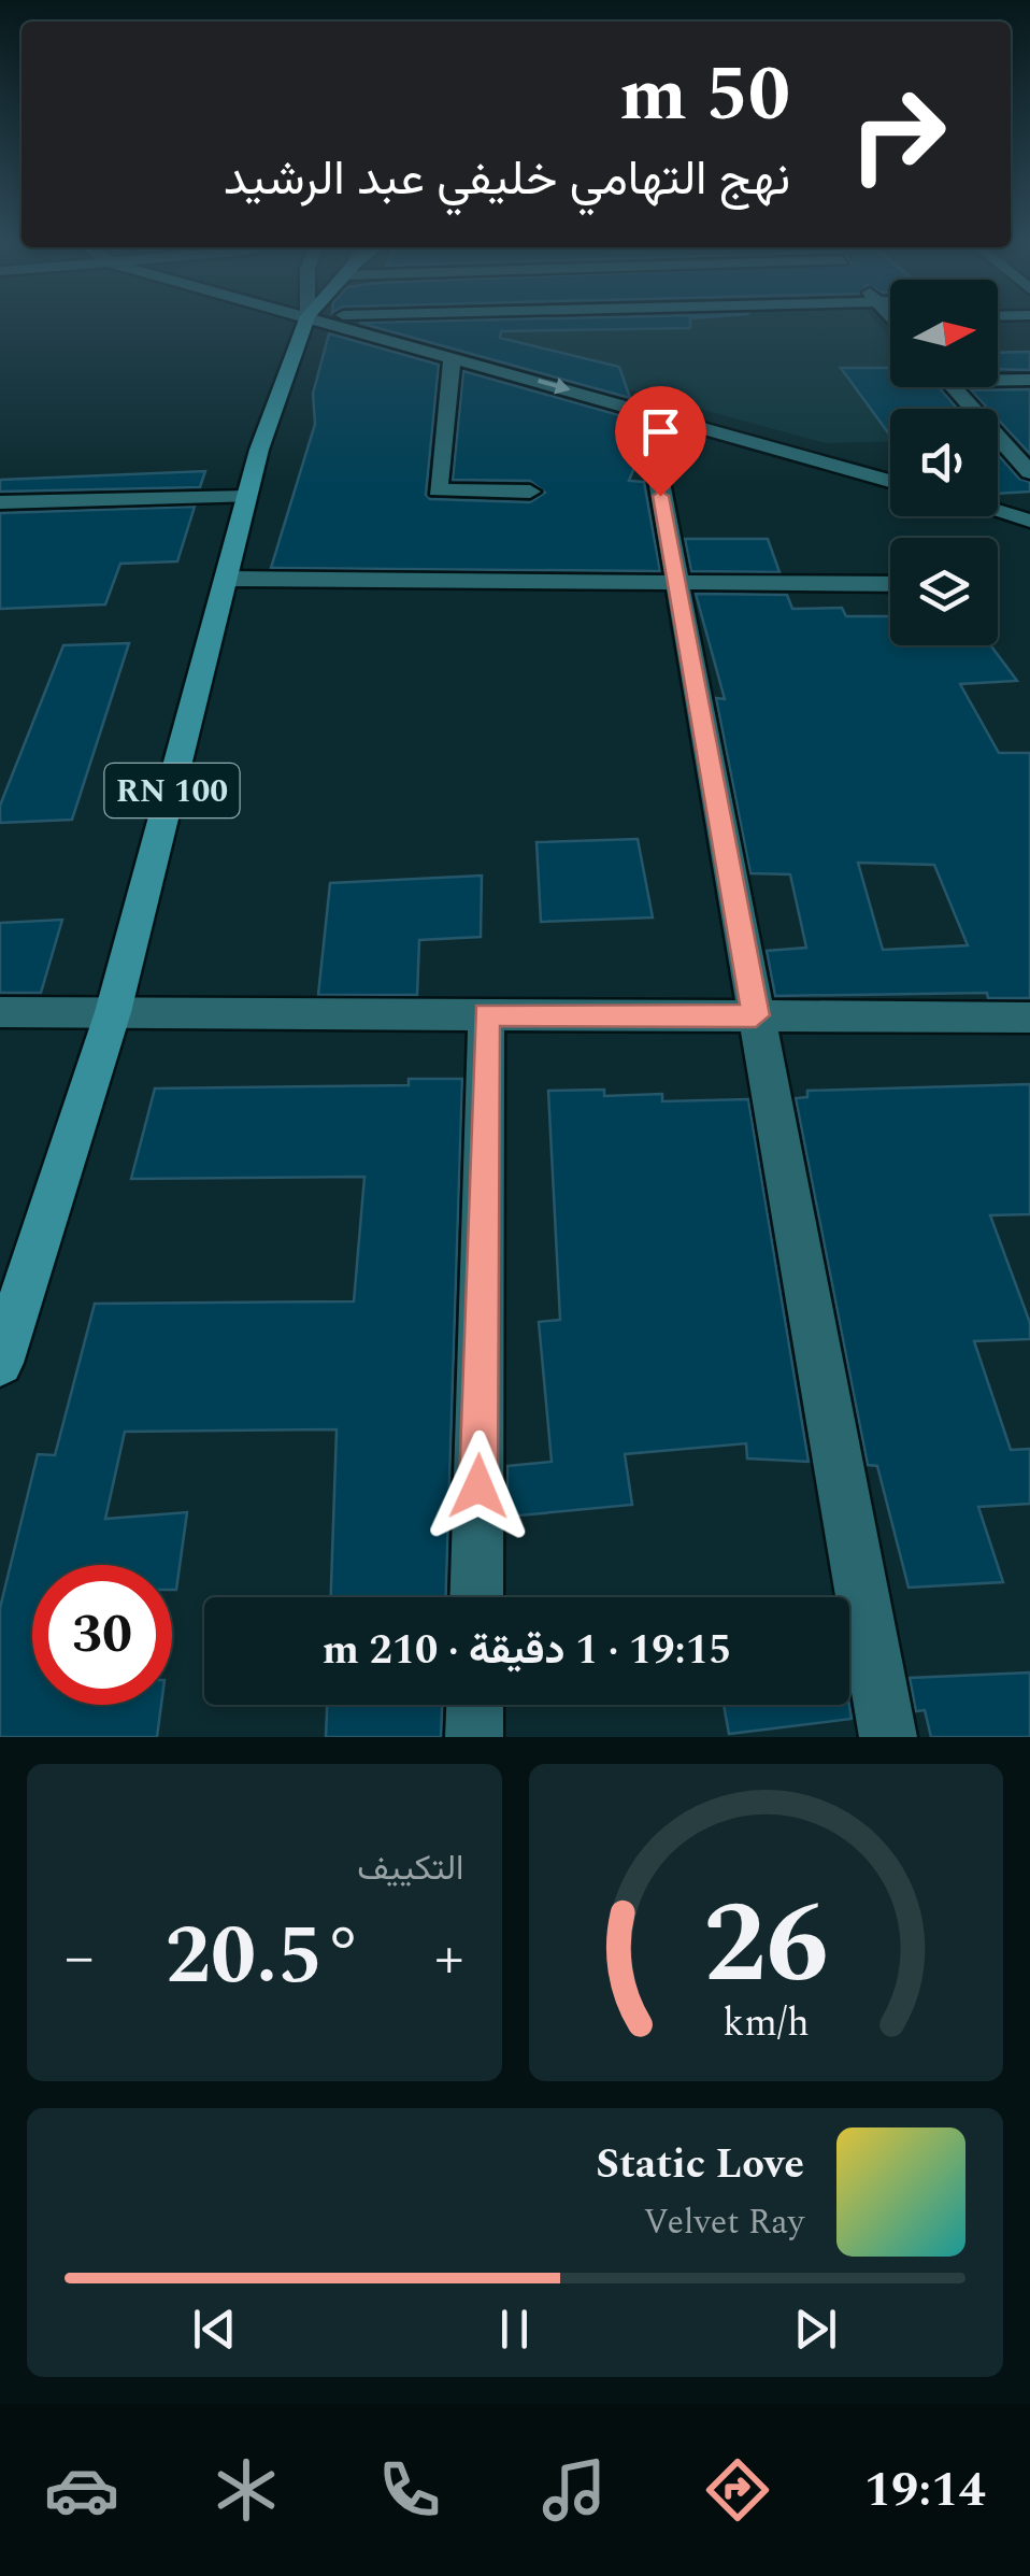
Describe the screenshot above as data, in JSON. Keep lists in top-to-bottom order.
{
  "streets": {
    "main road": ["RN 100"]
  },
  "north": "right",
  "page": {
    "turn": ["50 m", "نهج التهامي خليفي عبد الرشيد"],
    "limit": "30",
    "trip": "19:15 · 1 دقيقة · 210 m",
    "tile": "التكييف",
    "heat": ["−", "20.5°", "+"],
    "song": ["Static Love", "Velvet Ray"],
    "tabs": "19:14",
    "gauge": ["26", "km/h"]
  }
}
